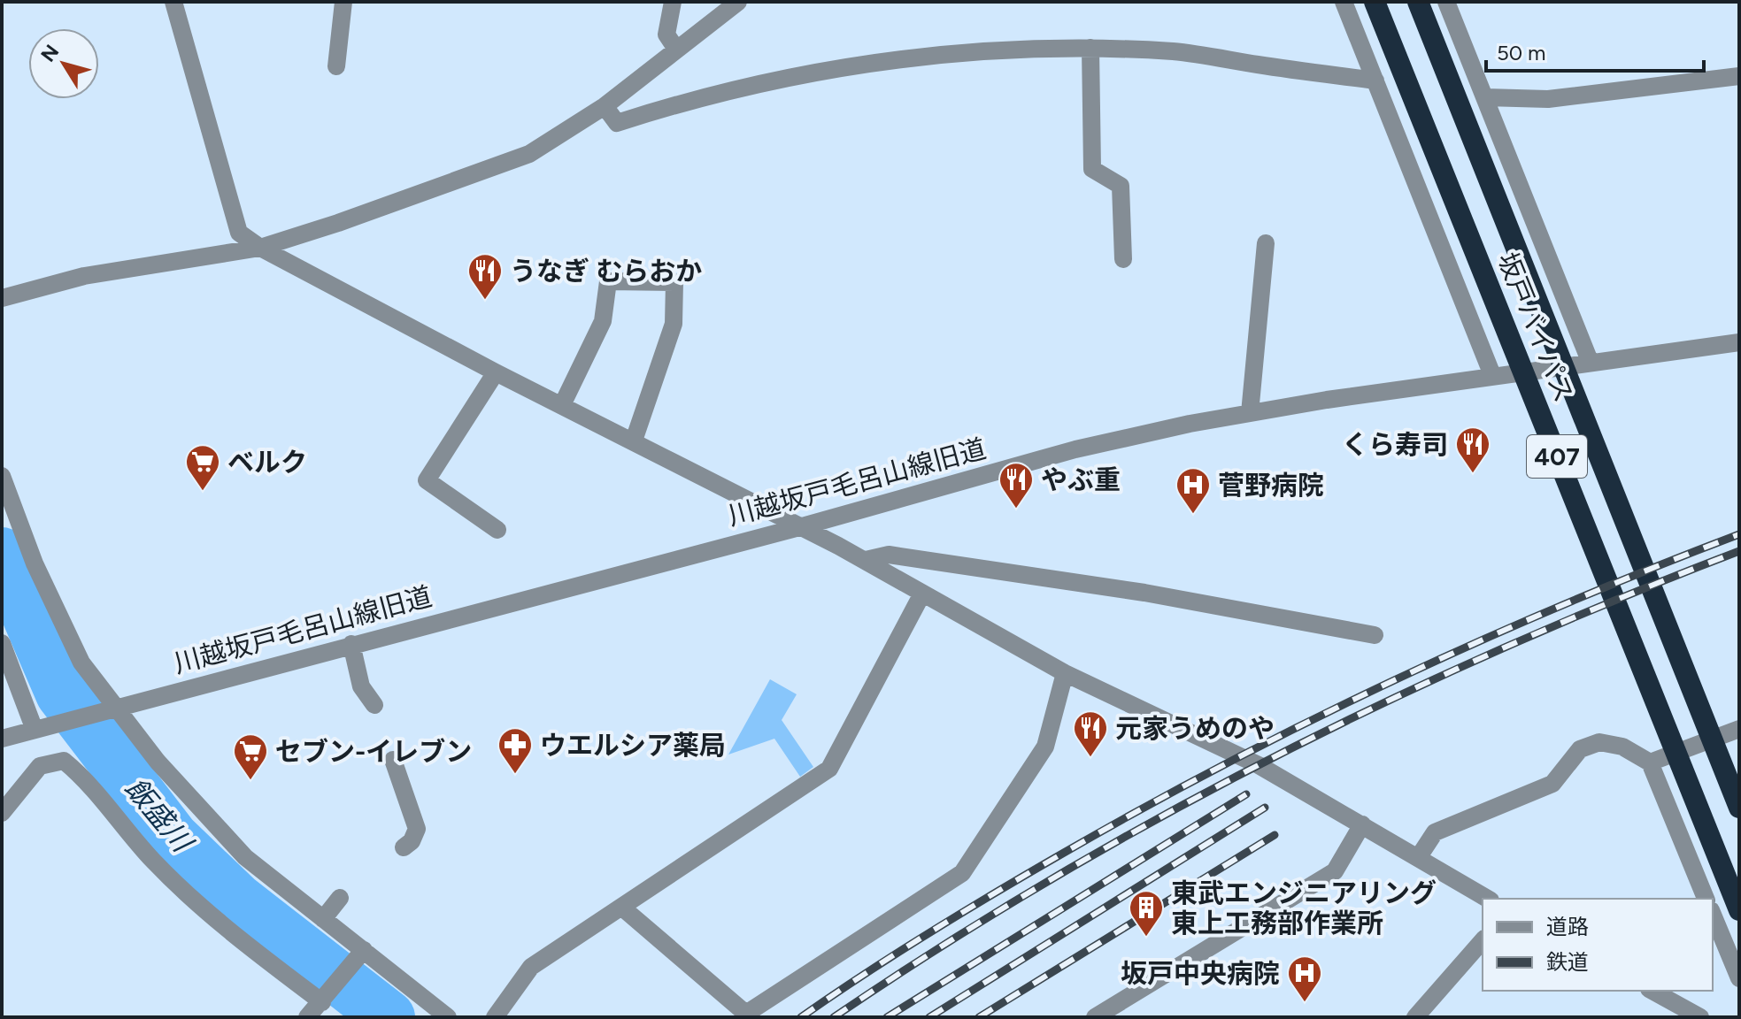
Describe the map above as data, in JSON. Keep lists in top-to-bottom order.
{
  "streets": {
    "highway": ["坂戸バイパス", "407"],
    "street": ["川越坂戸毛呂山線旧道"]
  },
  "water": ["飯盛川"],
  "places": {
    "restaurant": [
      "うなぎ むらおか",
      "くら寿司",
      "やぶ重",
      "元家うめのや"
    ],
    "supermarket": ["ベルク", "セブン-イレブン"],
    "hospital": ["菅野病院", "坂戸中央病院"],
    "pharmacy": ["ウエルシア薬局"],
    "building": ["東武エンジニアリング 東上工務部作業所"]
  },
  "legend": ["道路", "鉄道"],
  "scale_bar": "50 m",
  "north": "top left"
}
